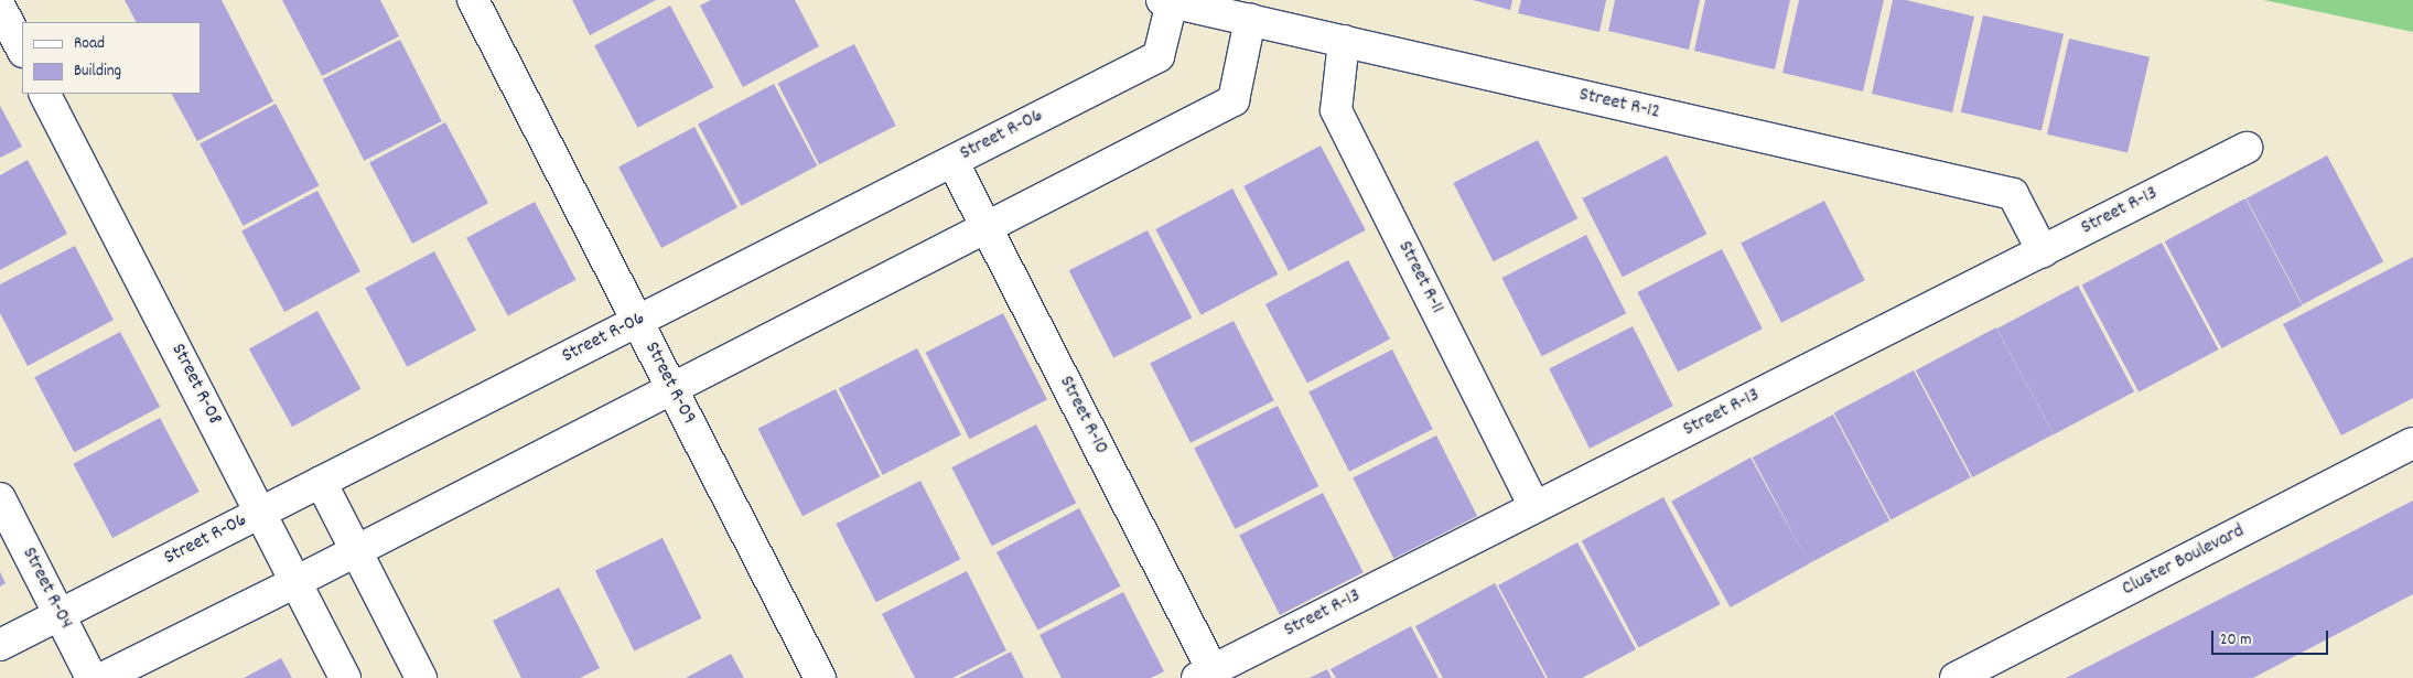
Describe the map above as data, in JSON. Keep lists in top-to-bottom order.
{
  "streets": {
    "street": [
      "Street R-12",
      "Street R-06",
      "Street R-13",
      "Street R-11",
      "Street R-09",
      "Street R-08",
      "Street R-10",
      "Cluster Boulevard",
      "Street R-04"
    ]
  },
  "crossings": [
    ["Street R-12", "Street R-06"],
    ["Street R-12", "Street R-13"],
    ["Street R-12", "Street R-11"],
    ["Street R-06", "Street R-09"],
    ["Street R-06", "Street R-08"],
    ["Street R-06", "Street R-10"],
    ["Street R-06", "Street R-04"],
    ["Street R-13", "Street R-11"],
    ["Street R-13", "Street R-10"]
  ],
  "legend": ["Road", "Building"],
  "scale_bar": "20 m"
}
